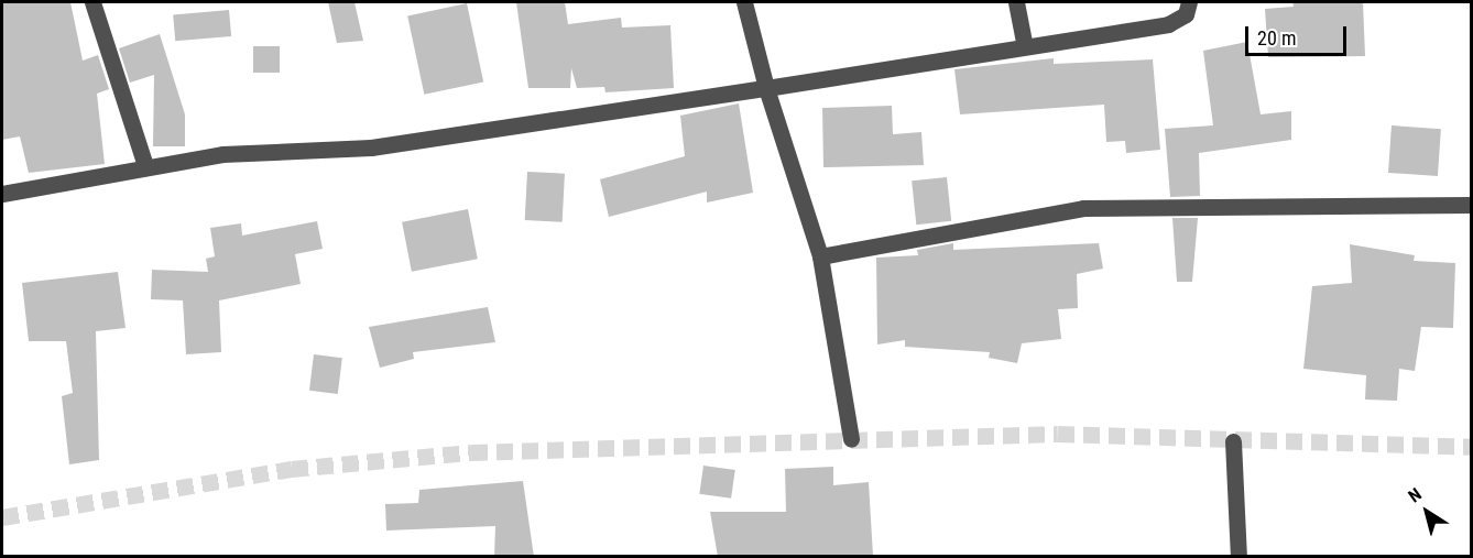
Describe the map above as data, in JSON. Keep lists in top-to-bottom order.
{
  "scale_bar": "20 m",
  "north": "top left"
}
